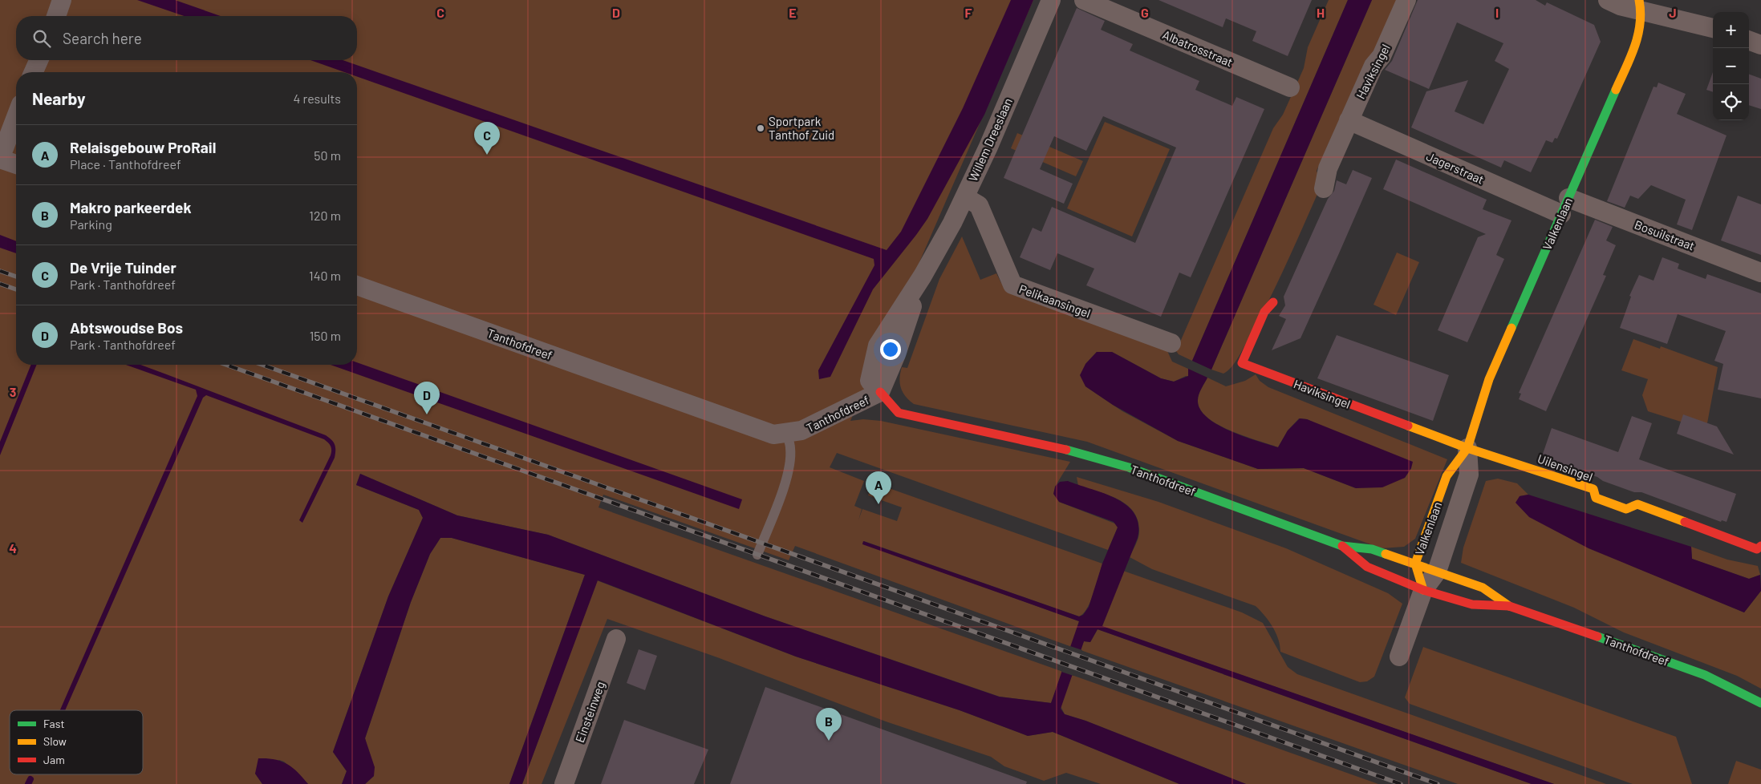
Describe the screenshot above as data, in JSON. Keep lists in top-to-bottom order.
{
  "streets": {
    "street": [
      "Albatrosstraat",
      "Haviksingel",
      "Willem Dreeslaan",
      "Jagerstraat",
      "Valkenlaan",
      "Bosuilstraat",
      "Pelikaansingel",
      "Tanthofdreef",
      "Uilensingel",
      "Einsteinweg"
    ]
  },
  "crossings": [
    ["Haviksingel", "Jagerstraat"],
    ["Haviksingel", "Valkenlaan"],
    ["Haviksingel", "Uilensingel"],
    ["Willem Dreeslaan", "Pelikaansingel"],
    ["Willem Dreeslaan", "Tanthofdreef"],
    ["Jagerstraat", "Valkenlaan"],
    ["Jagerstraat", "Bosuilstraat"],
    ["Valkenlaan", "Bosuilstraat"],
    ["Valkenlaan", "Tanthofdreef"],
    ["Valkenlaan", "Uilensingel"]
  ],
  "places": ["Sportpark Tanthof Zuid"],
  "legend": ["Fast", "Slow", "Jam"],
  "page": {
    "map_buttons": ["+", "−"],
    "search": "Search here",
    "heading": ["Nearby", "4 results"],
    "pins": [
      "C",
      "D",
      "A",
      "B"
    ],
    "list": [
      {
        "mark": "A",
        "name": "Relaisgebouw ProRail",
        "note": "Place · Tanthofdreef",
        "value": "50 m"
      },
      {
        "mark": "B",
        "name": "Makro parkeerdek",
        "note": "Parking",
        "value": "120 m"
      },
      {
        "mark": "C",
        "name": "De Vrije Tuinder",
        "note": "Park · Tanthofdreef",
        "value": "140 m"
      },
      {
        "mark": "D",
        "name": "Abtswoudse Bos",
        "note": "Park · Tanthofdreef",
        "value": "150 m"
      }
    ]
  },
  "grid": {
    "columns": [
      "C",
      "D",
      "E",
      "F",
      "G",
      "H",
      "I",
      "J"
    ],
    "rows": ["3", "4"]
  }
}
